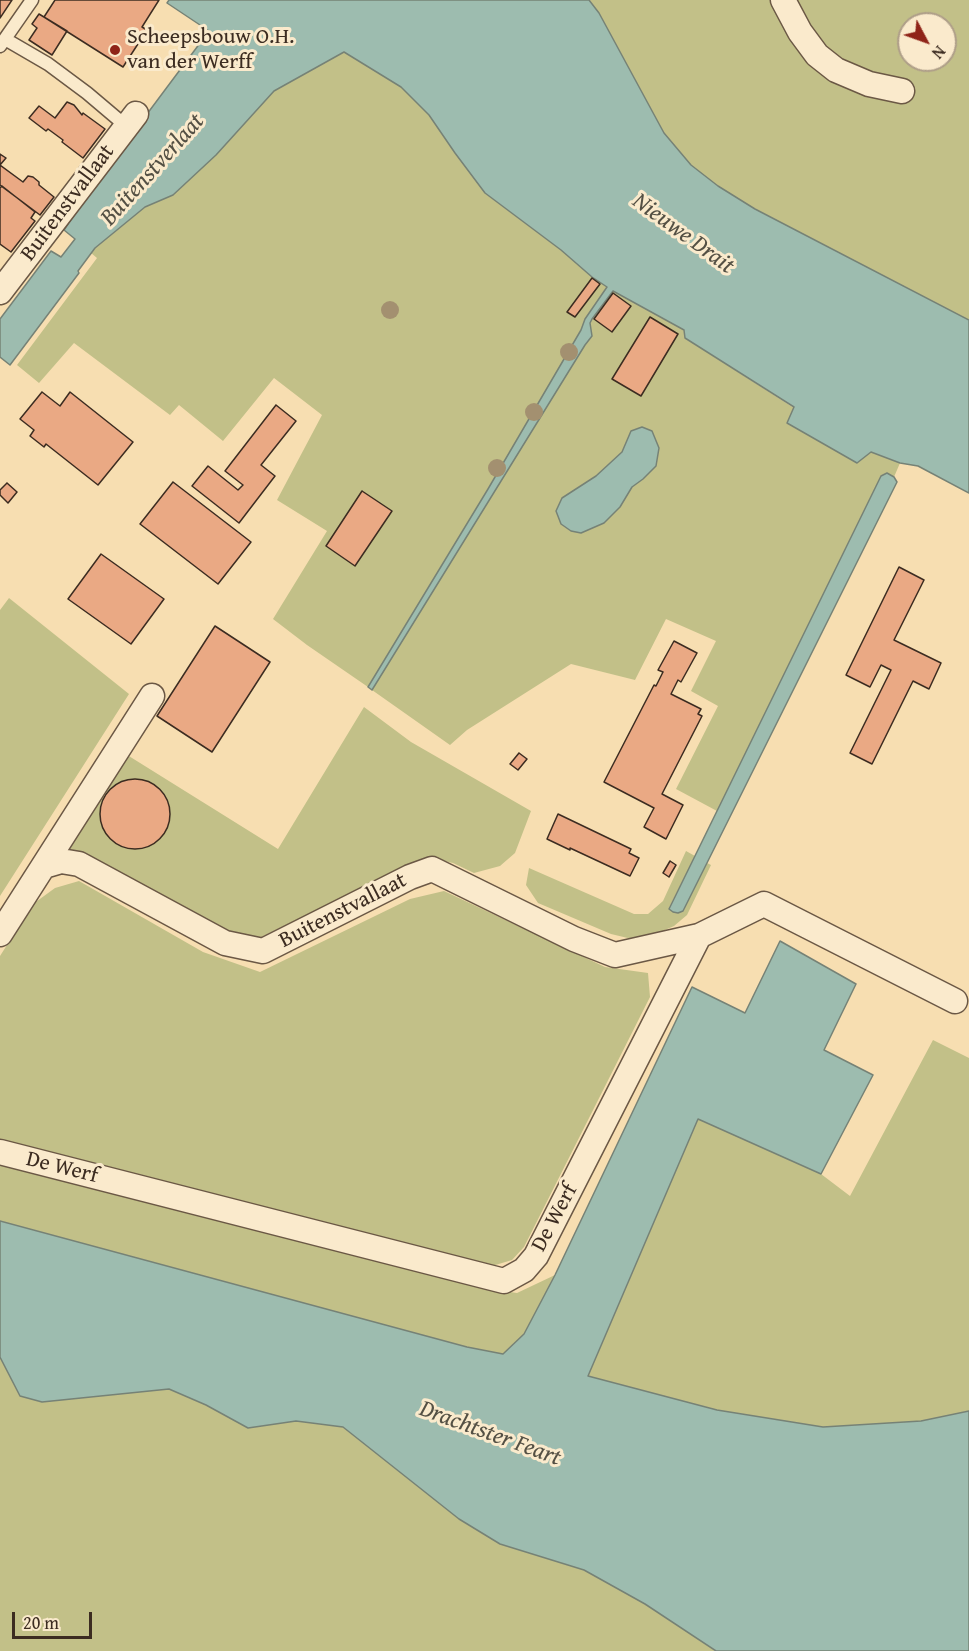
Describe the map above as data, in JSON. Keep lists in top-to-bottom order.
{
  "streets": {
    "street": ["Buitenstvallaat", "De Werf"]
  },
  "crossings": [
    ["Buitenstvallaat", "De Werf"]
  ],
  "water": ["Buitenstverlaat", "Nieuwe Drait", "Drachtster Feart"],
  "places": ["Scheepsbouw O.H. van der Werff"],
  "scale_bar": "20 m",
  "north": "bottom right"
}
